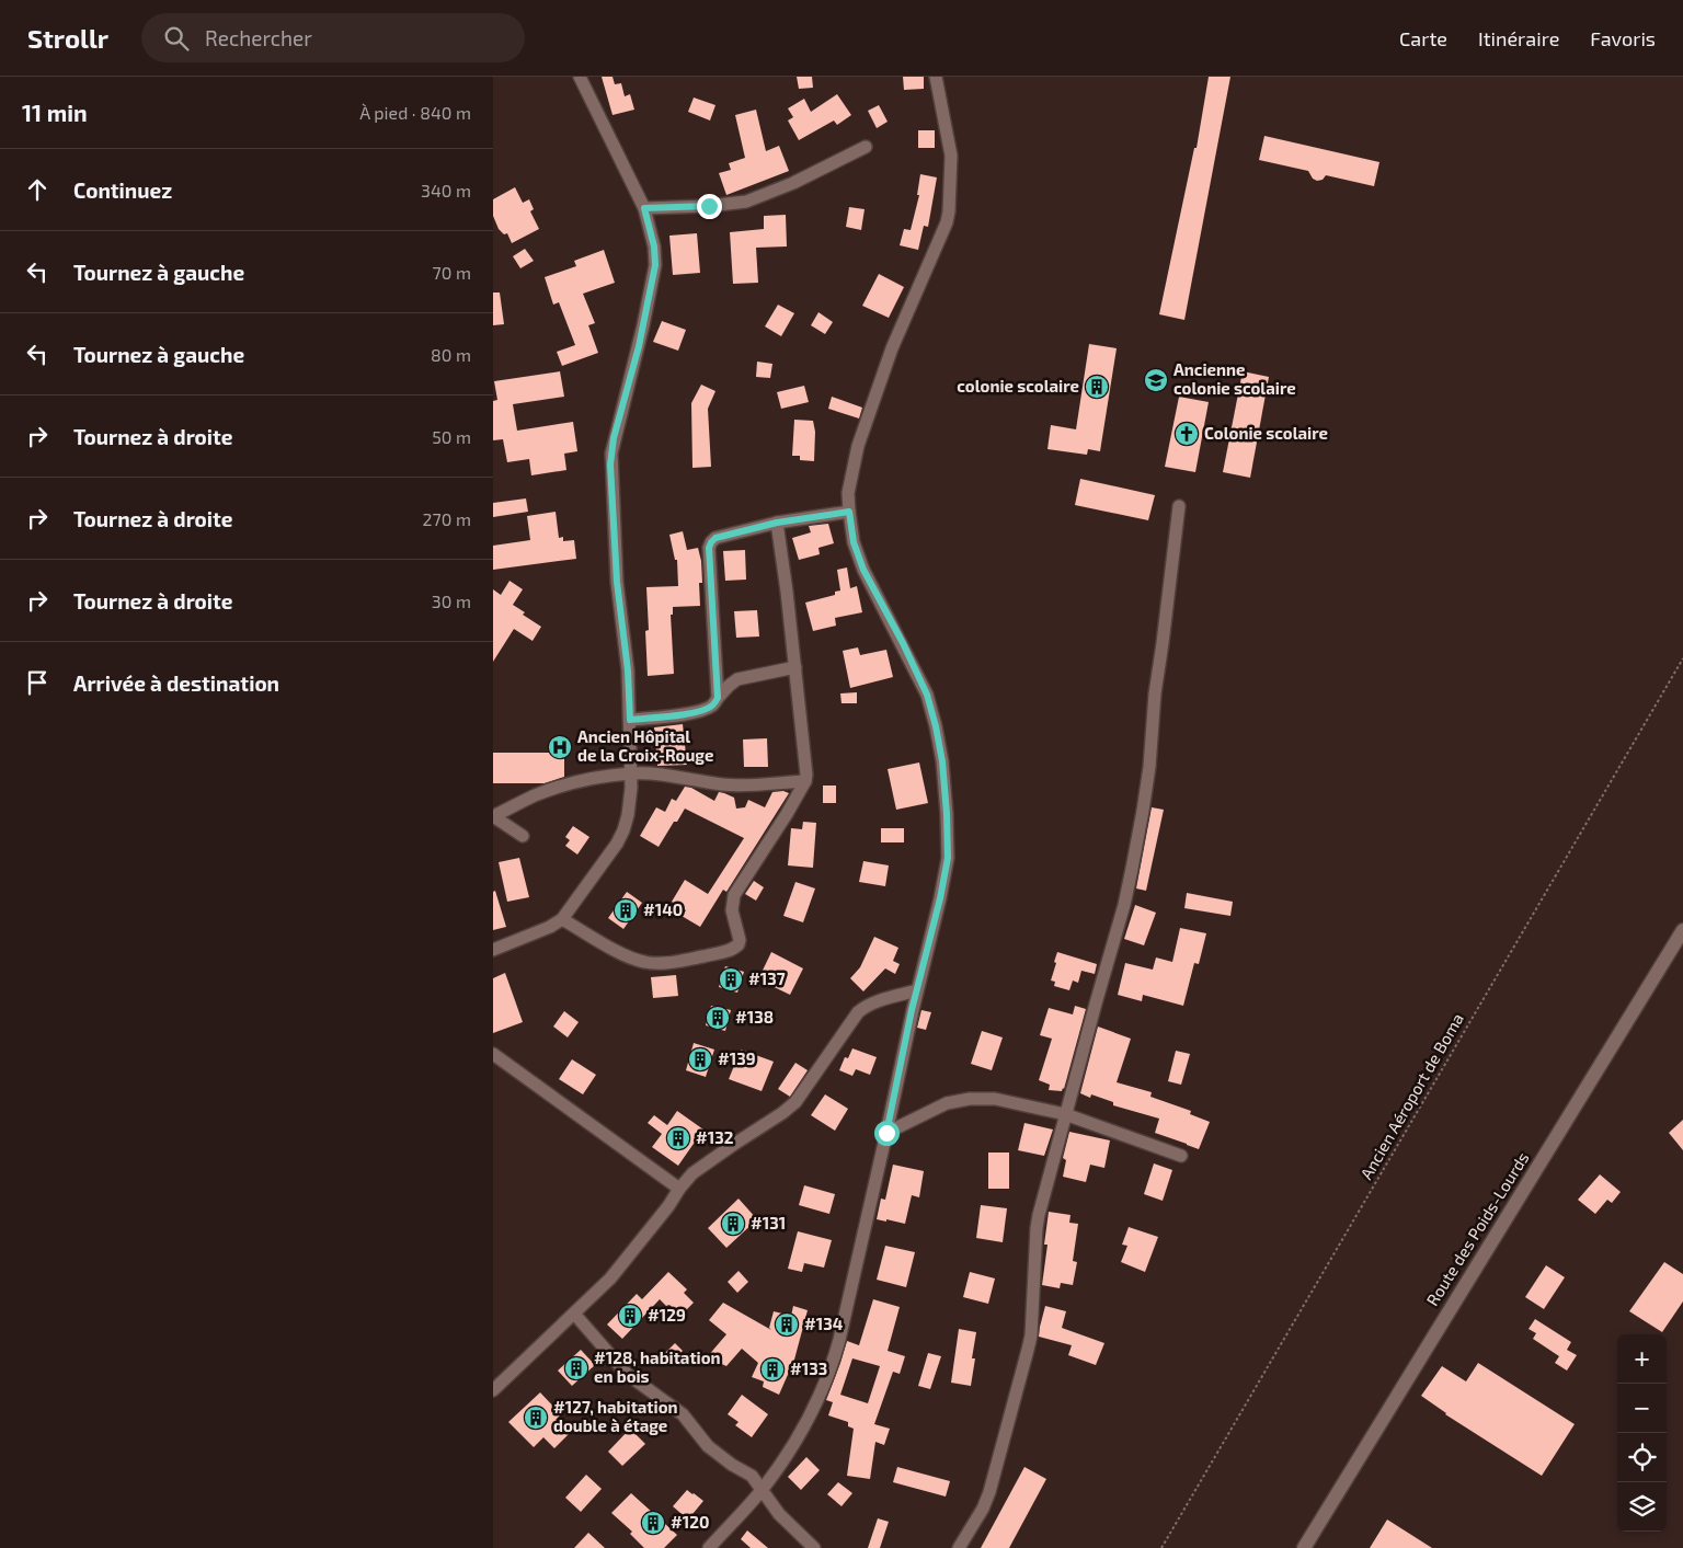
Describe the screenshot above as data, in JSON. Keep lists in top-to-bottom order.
{
  "streets": {
    "street": ["Route des Poids-Lourds"],
    "path": ["Ancien Aéroport de Boma"]
  },
  "places": {
    "school or university": ["Ancienne colonie scolaire"],
    "building": [
      "colonie scolaire",
      "#140",
      "#137",
      "#138",
      "#139",
      "#132",
      "#131",
      "#129",
      "#134",
      "#128, habitation en bois",
      "#133",
      "#127, habitation double à étage",
      "#120"
    ],
    "church": ["Colonie scolaire"],
    "hospital": ["Ancien Hôpital de la Croix-Rouge"]
  },
  "page": {
    "header": "Strollr",
    "search": "Rechercher",
    "nav": ["Carte", "Itinéraire", "Favoris"],
    "heading": ["11 min", "À pied · 840 m"],
    "list": [
      ["Continuez", "340 m"],
      ["Tournez à gauche", "70 m"],
      ["Tournez à gauche", "80 m"],
      ["Tournez à droite", "50 m"],
      ["Tournez à droite", "270 m"],
      ["Tournez à droite", "30 m"],
      "Arrivée à destination"
    ],
    "map_buttons": ["+", "−"]
  }
}
